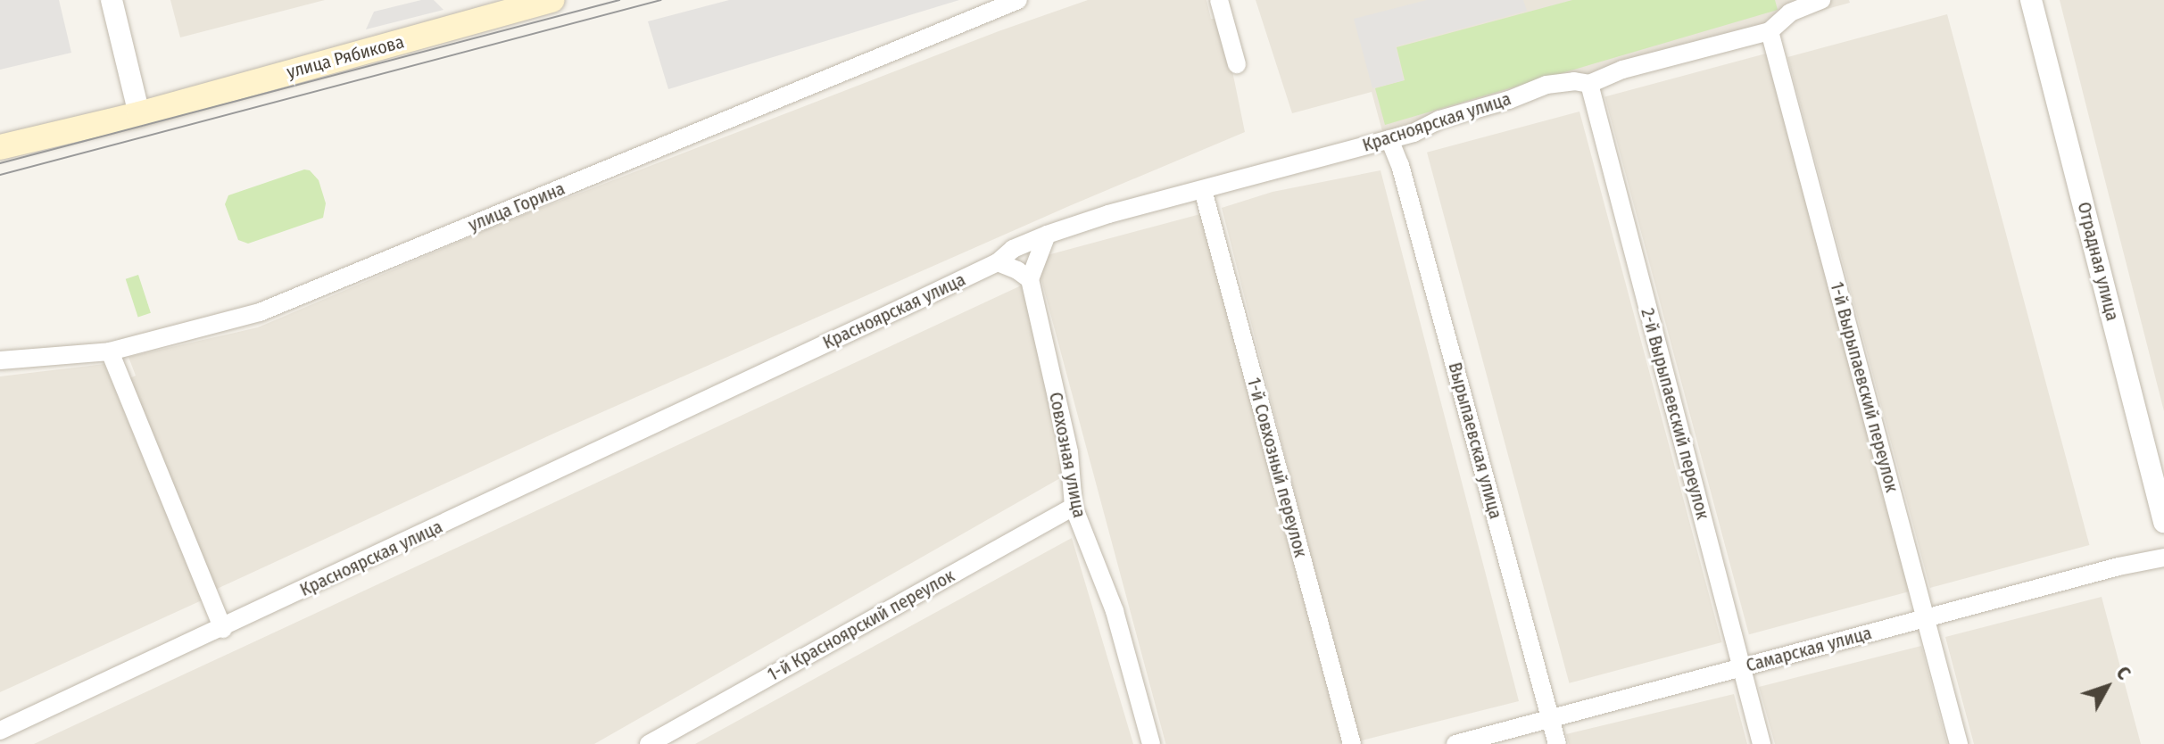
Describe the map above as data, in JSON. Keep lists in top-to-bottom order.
{
  "streets": {
    "main road": ["улица Рябикова"],
    "street": [
      "Красноярская улица",
      "улица Горина",
      "Отрадная улица",
      "1-й Вырыпаевский переулок",
      "2-й Вырыпаевский переулок",
      "Вырыпаевская улица",
      "Совхозная улица",
      "1-й Совхозный переулок",
      "1-й Красноярский переулок",
      "Самарская улица"
    ]
  },
  "crossings": [
    ["Красноярская улица", "1-й Вырыпаевский переулок"],
    ["Красноярская улица", "2-й Вырыпаевский переулок"],
    ["Красноярская улица", "Вырыпаевская улица"],
    ["Красноярская улица", "1-й Совхозный переулок"],
    ["1-й Вырыпаевский переулок", "Самарская улица"],
    ["2-й Вырыпаевский переулок", "Самарская улица"],
    ["Вырыпаевская улица", "Самарская улица"],
    ["Совхозная улица", "1-й Красноярский переулок"]
  ],
  "north": "top right"
}
